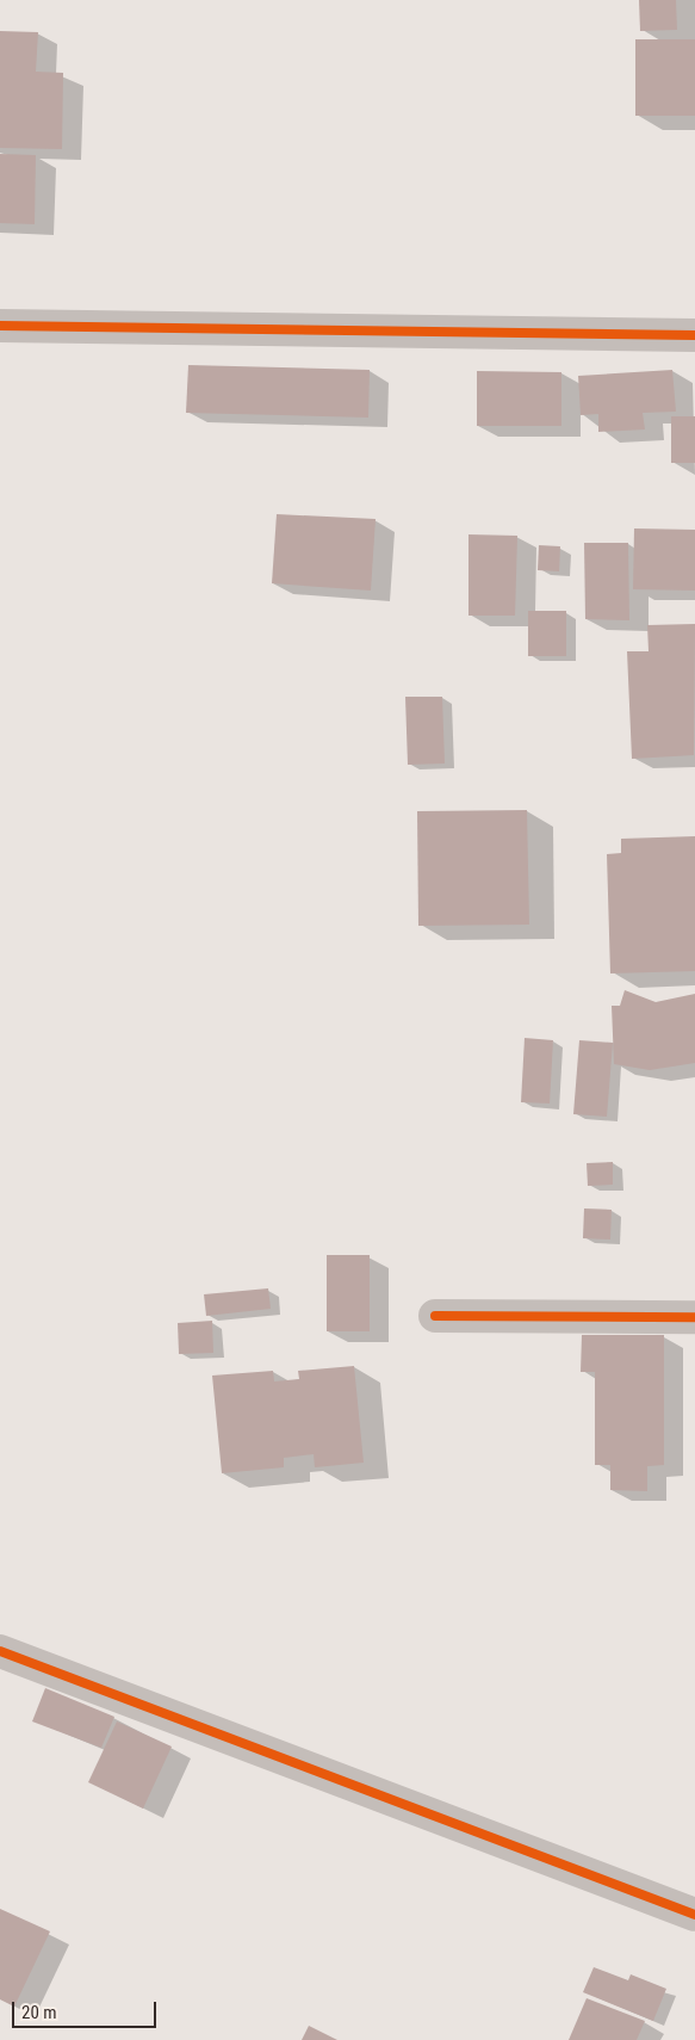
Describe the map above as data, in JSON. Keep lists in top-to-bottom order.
{
  "scale_bar": "20 m"
}
